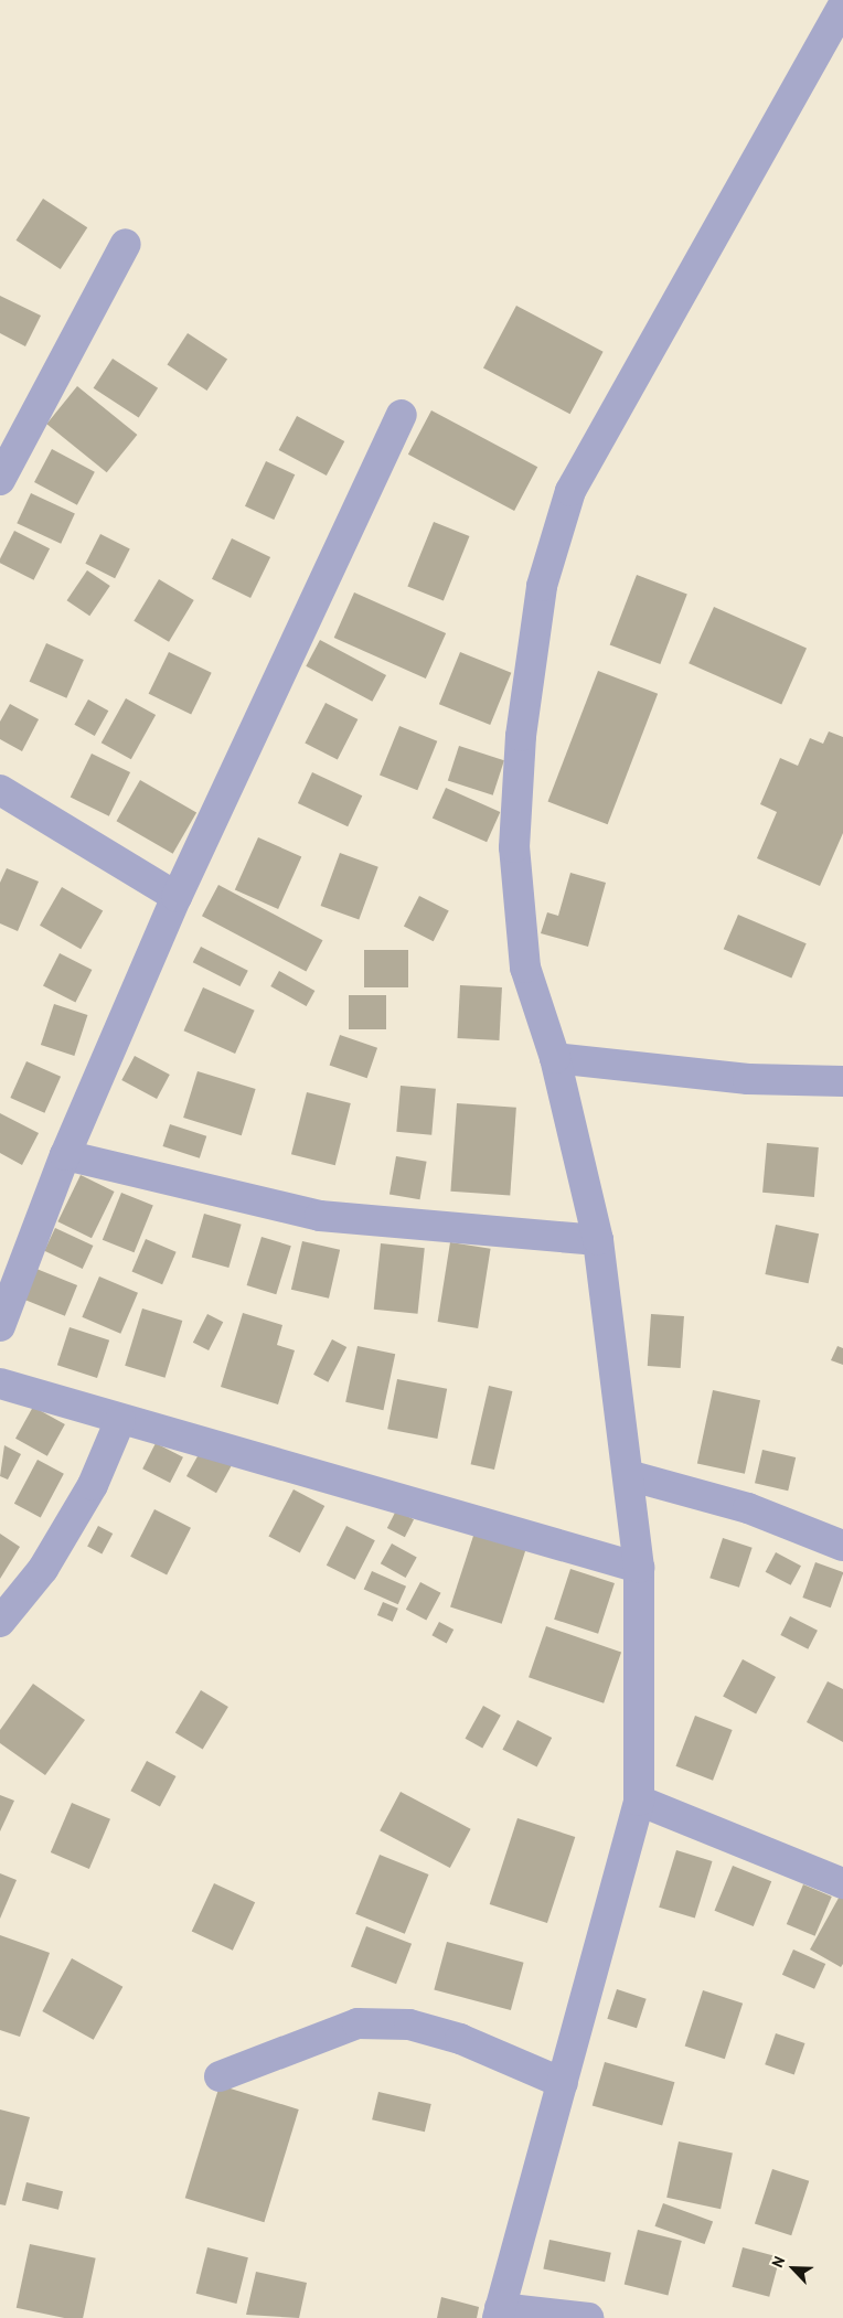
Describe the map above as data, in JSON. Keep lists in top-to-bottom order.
{
  "north": "top left"
}
